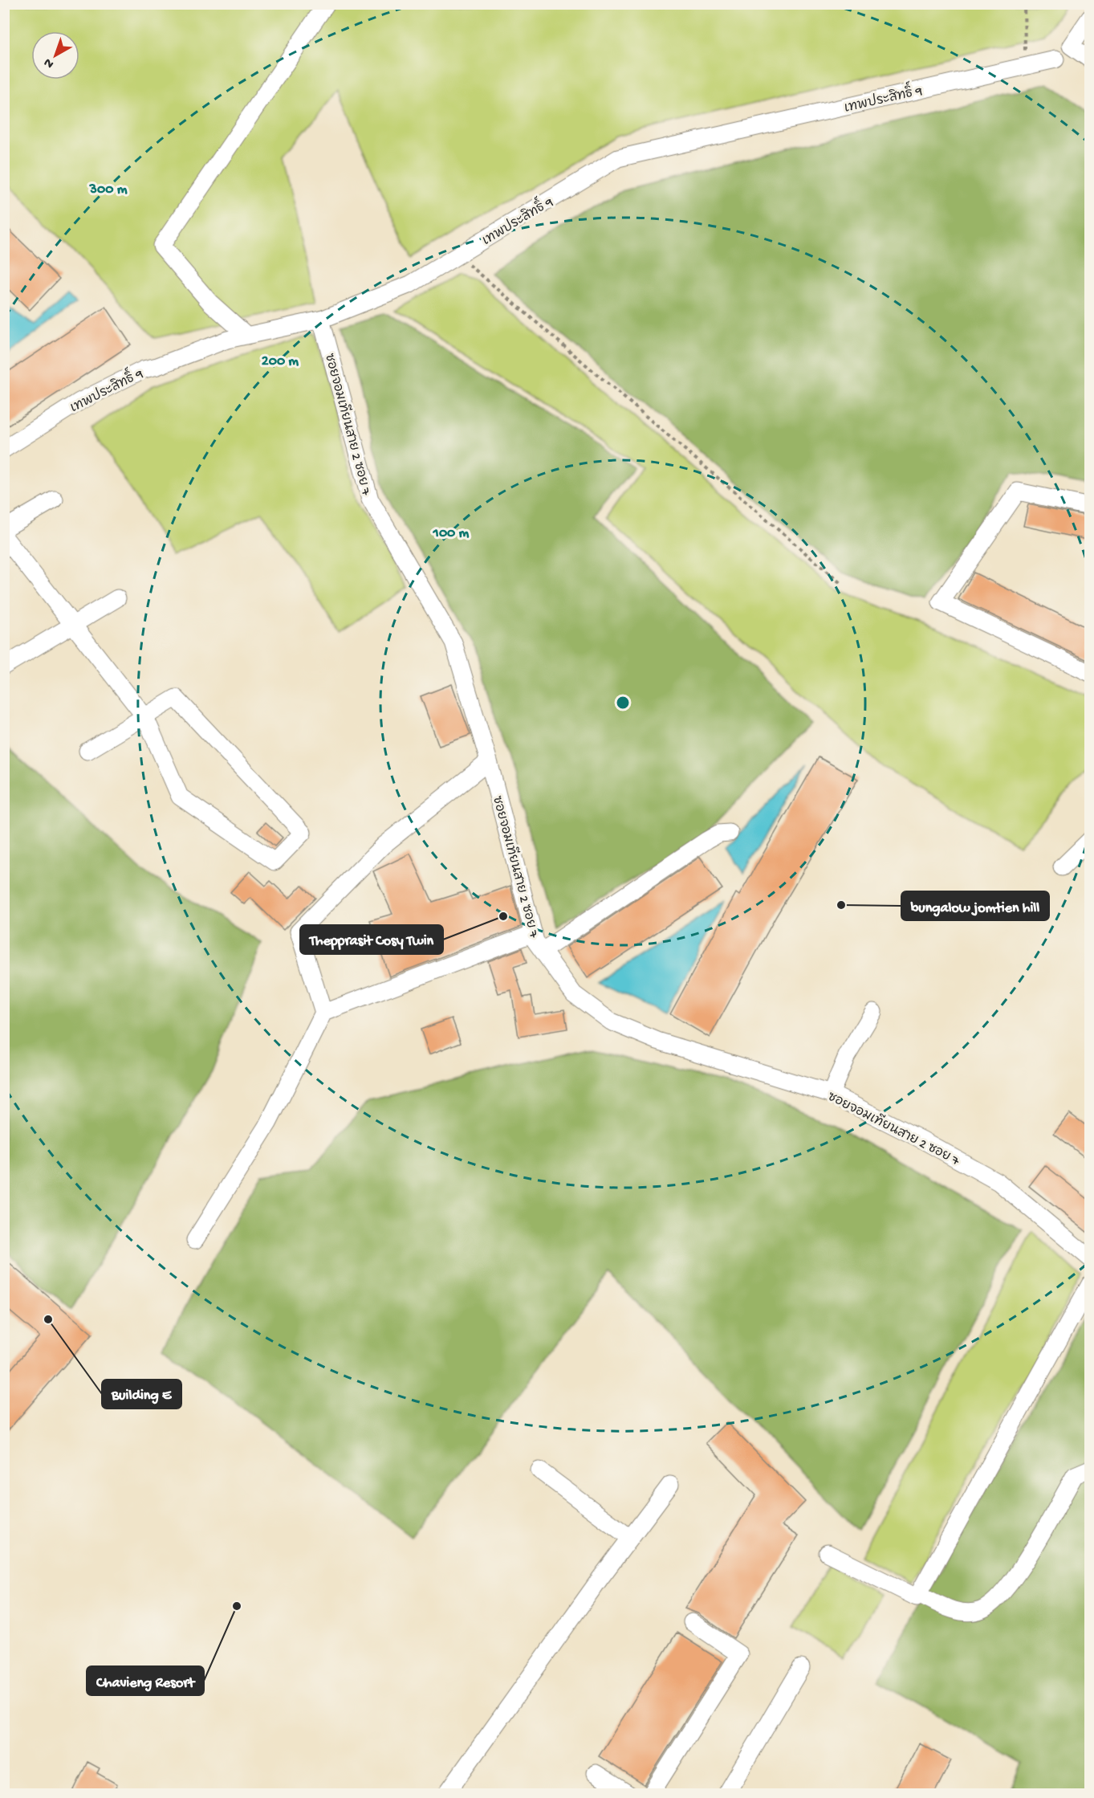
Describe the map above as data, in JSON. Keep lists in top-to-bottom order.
{
  "streets": {
    "street": ["เทพประสิทธิ์ 9", "ซอยจอมเทียนสาย 2 ซอย 7"]
  },
  "crossings": [
    ["เทพประสิทธิ์ 9", "ซอยจอมเทียนสาย 2 ซอย 7"]
  ],
  "places": [
    "bungalow jomtien hill",
    "Thepprasit Cosy Twin",
    "Building E",
    "Chavieng Resort"
  ],
  "north": "bottom left",
  "rings": ["300 m", "200 m", "100 m"]
}
